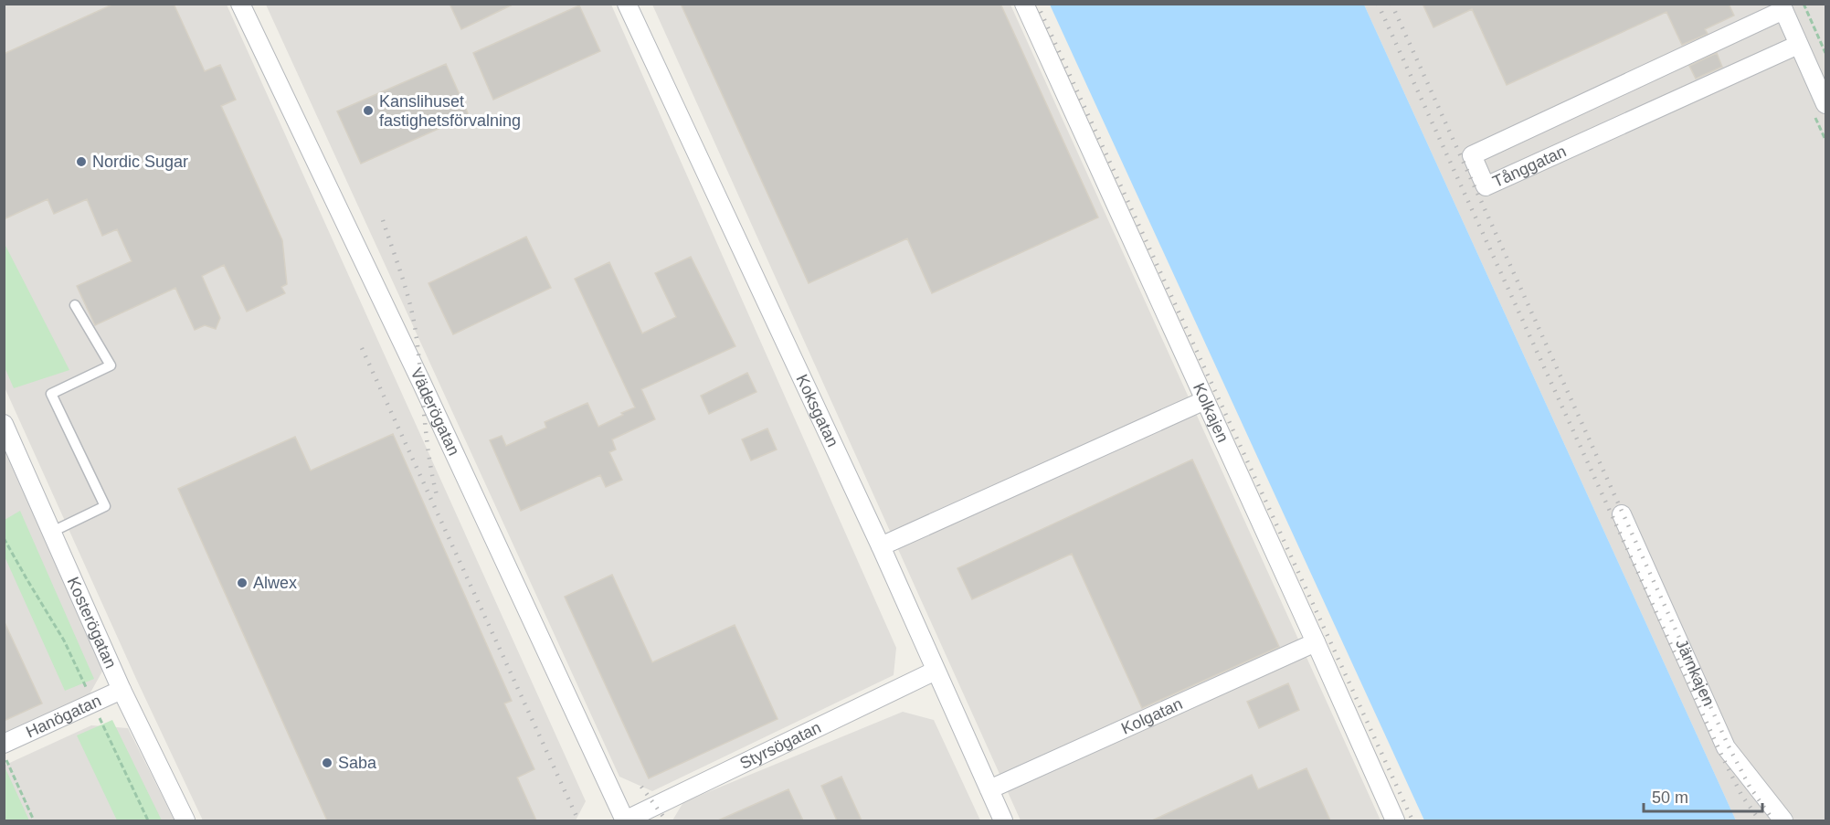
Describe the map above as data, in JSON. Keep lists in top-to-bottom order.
{
  "streets": {
    "street": [
      "Tånggatan",
      "Väderögatan",
      "Koksgatan",
      "Kolkajen",
      "Kosterögatan",
      "Järnkajen",
      "Kolgatan",
      "Hanögatan",
      "Styrsögatan"
    ]
  },
  "crossings": [
    ["Väderögatan", "Styrsögatan"],
    ["Koksgatan", "Kolgatan"],
    ["Koksgatan", "Styrsögatan"],
    ["Kolkajen", "Kolgatan"],
    ["Kosterögatan", "Hanögatan"]
  ],
  "places": [
    "Kanslihuset fastighetsförvalning",
    "Nordic Sugar",
    "Alwex",
    "Saba"
  ],
  "scale_bar": "50 m"
}
